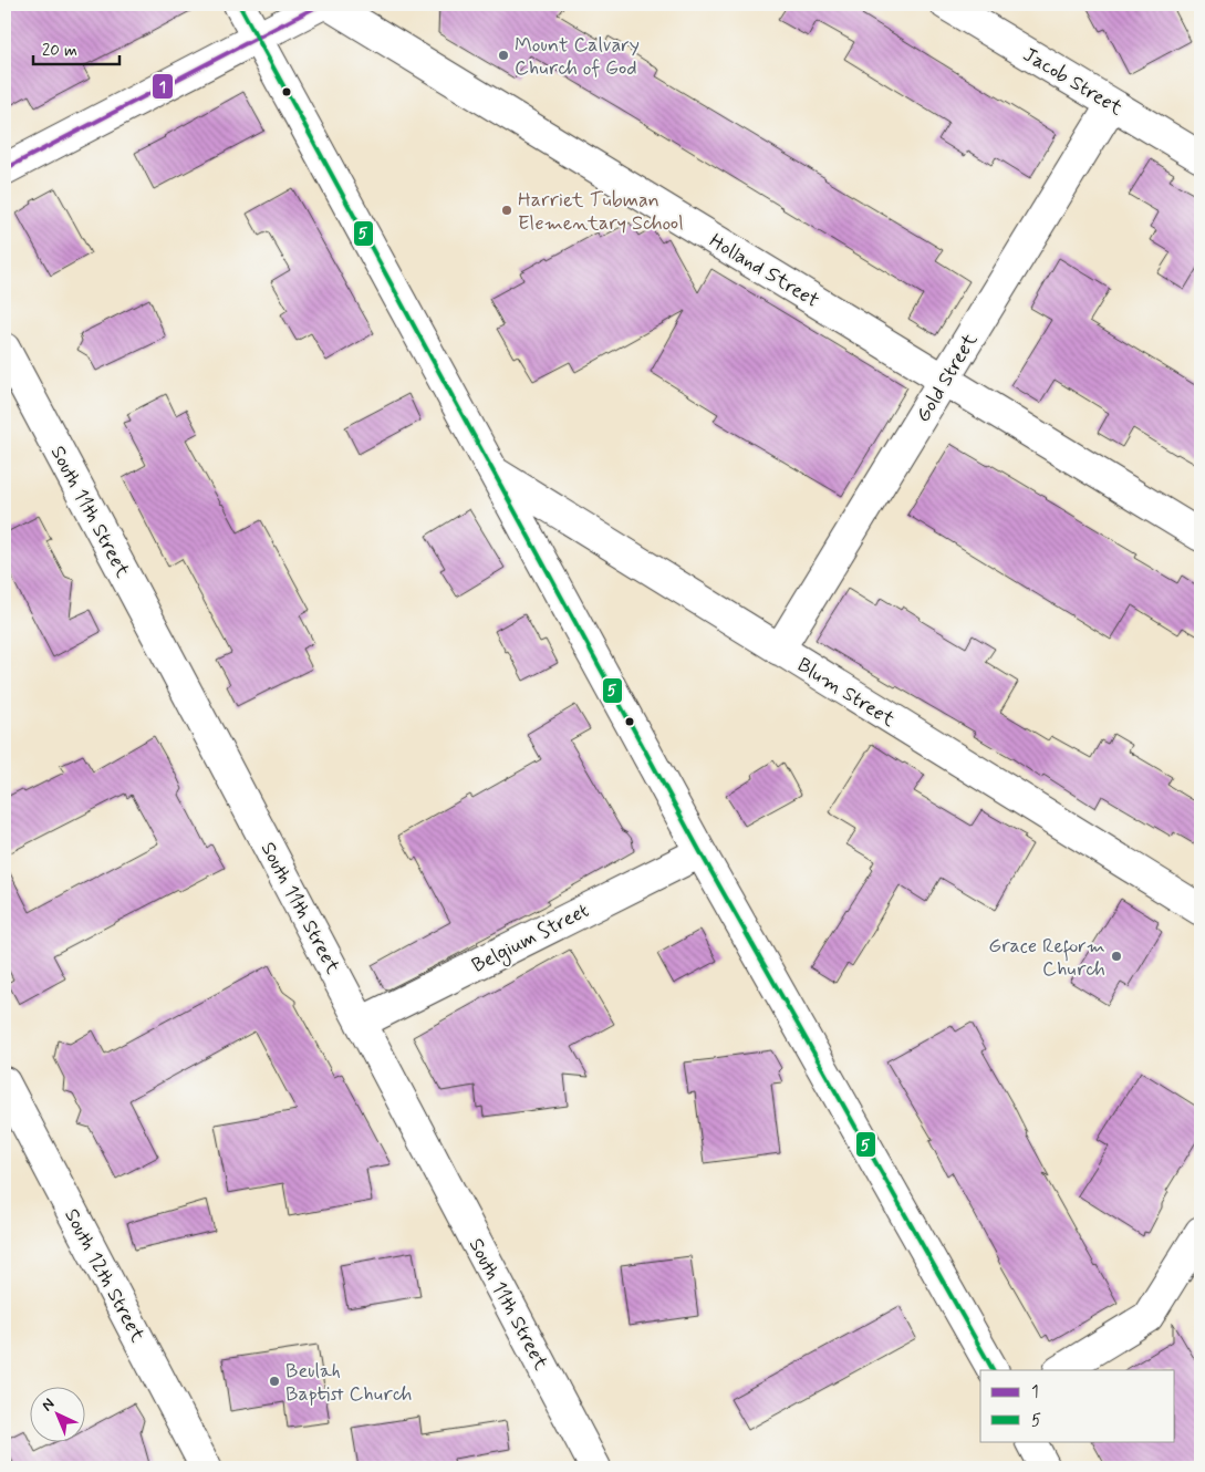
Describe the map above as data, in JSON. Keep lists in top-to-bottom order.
{
  "streets": {
    "street": [
      "Jacob Street",
      "Holland Street",
      "Gold Street",
      "South 11th Street",
      "Blum Street",
      "Belgium Street",
      "South 12th Street"
    ]
  },
  "crossings": [
    ["Jacob Street", "Gold Street"],
    ["Holland Street", "Gold Street"],
    ["Gold Street", "Blum Street"],
    ["South 11th Street", "Belgium Street"]
  ],
  "places": [
    "Mount Calvary Church of God",
    "Harriet Tubman Elementary School",
    "Grace Reform Church",
    "Beulah Baptist Church"
  ],
  "lines": ["transit line 1", "transit line 5"],
  "legend": ["1", "5"],
  "scale_bar": "20 m",
  "north": "top left"
}
